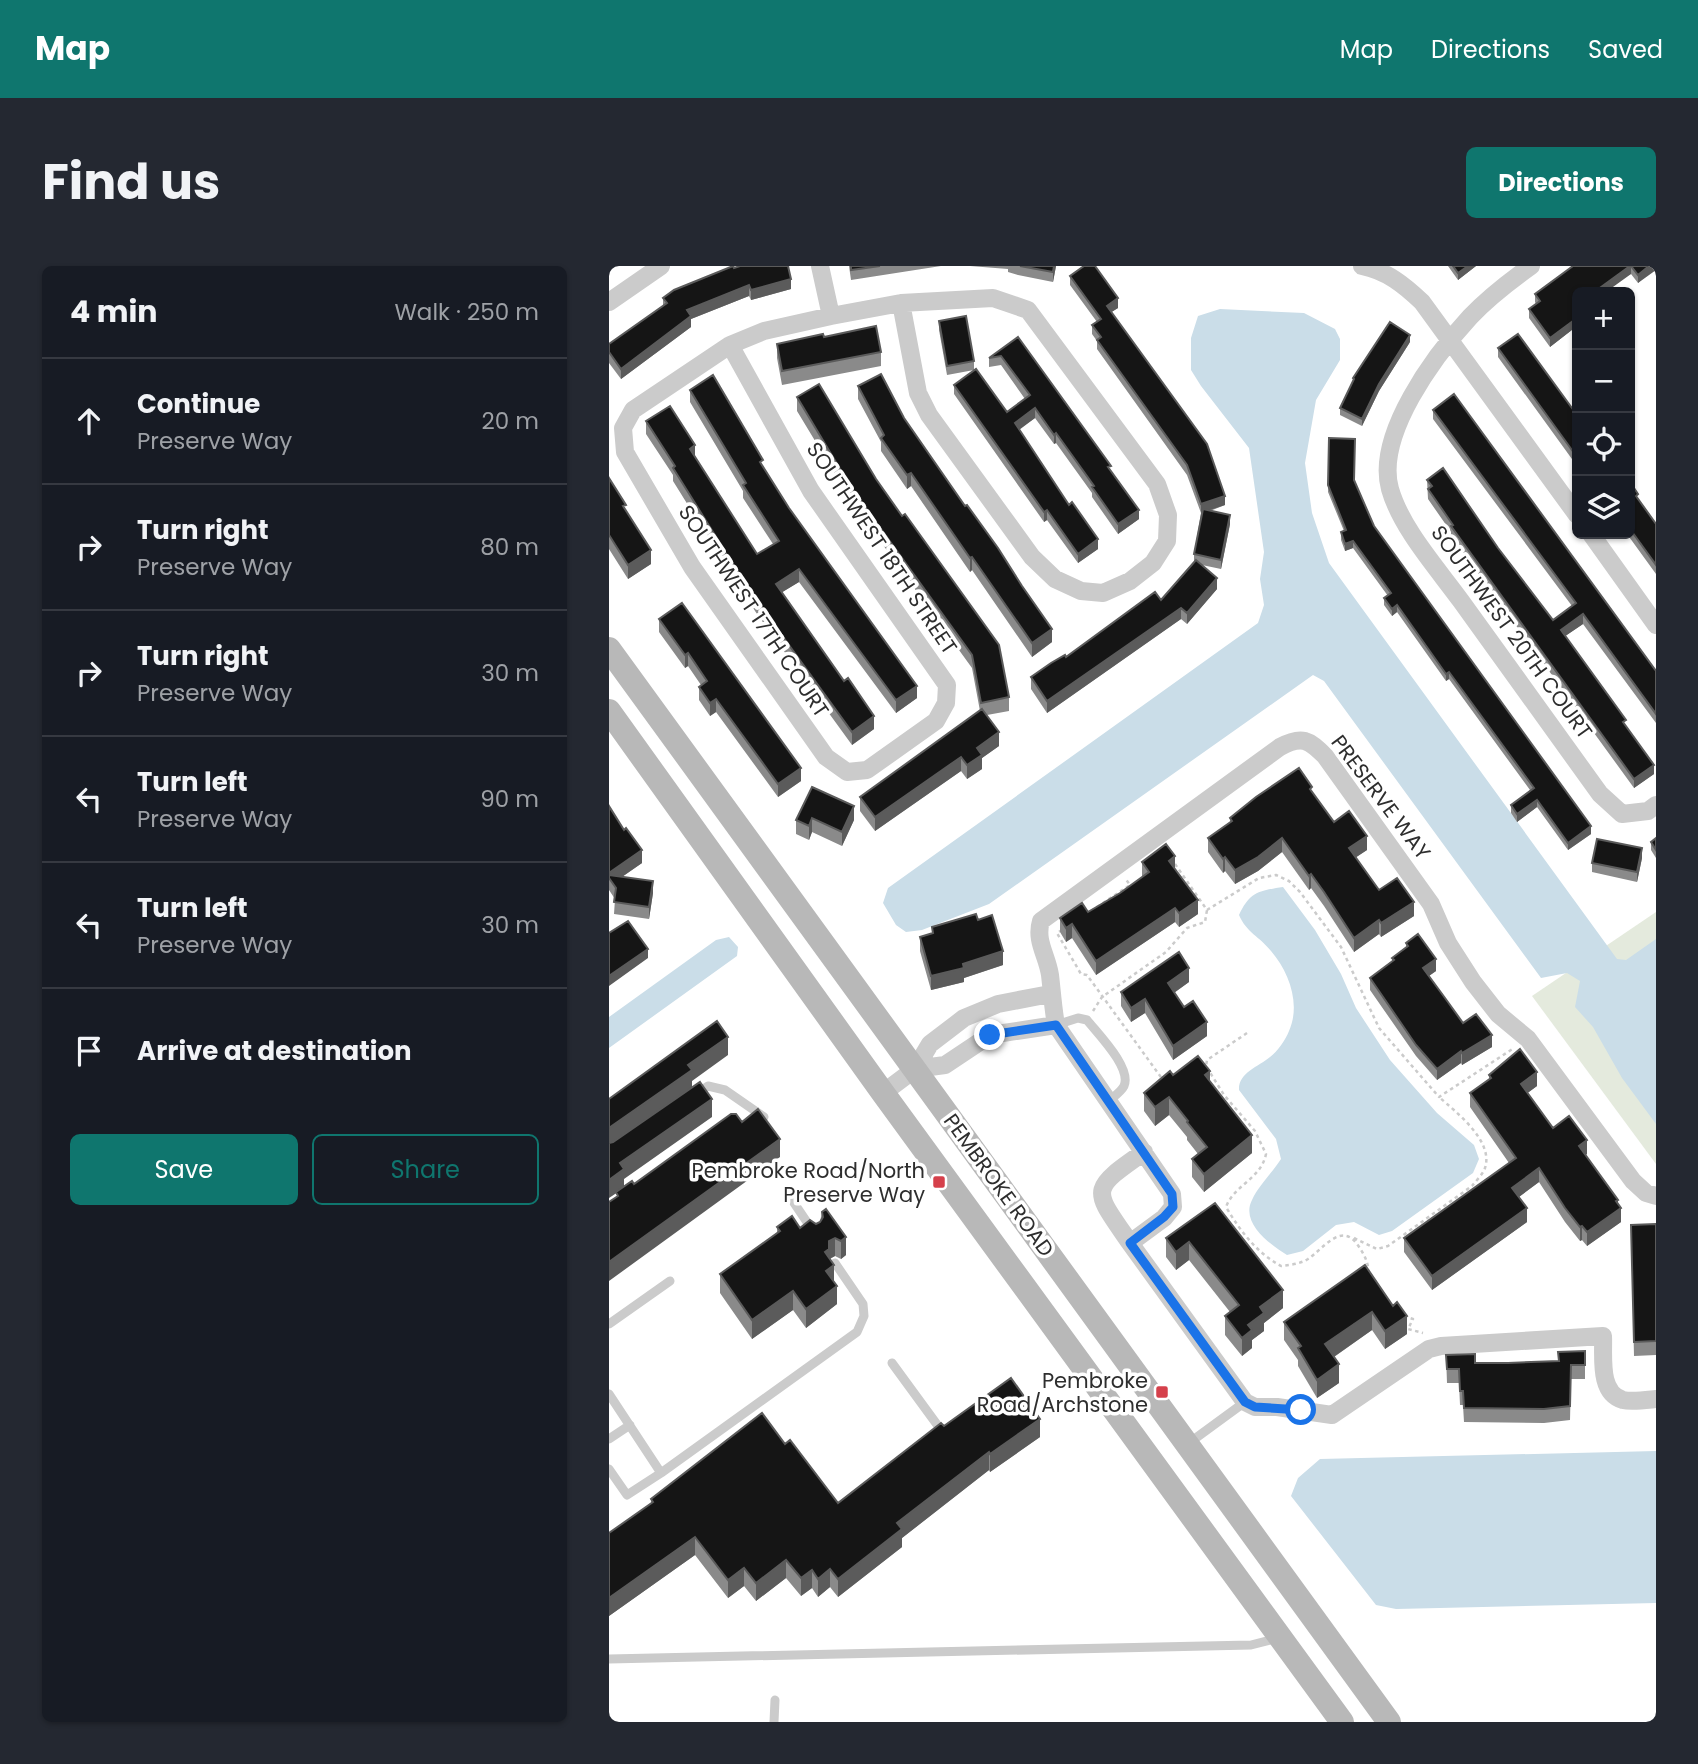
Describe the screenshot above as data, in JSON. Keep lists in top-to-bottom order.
{
  "streets": {
    "main road": ["PEMBROKE ROAD"],
    "street": [
      "SOUTHWEST 18TH STREET",
      "SOUTHWEST 17TH COURT",
      "SOUTHWEST 20TH COURT",
      "PRESERVE WAY"
    ]
  },
  "crossings": [
    ["SOUTHWEST 18TH STREET", "SOUTHWEST 17TH COURT"]
  ],
  "places": {
    "transit": ["Pembroke Road/North Preserve Way", "Pembroke Road/Archstone"]
  },
  "page": {
    "header": "Map",
    "nav": ["Map", "Directions", "Saved"],
    "title": "Find us",
    "buttons": [
      "Directions",
      ["Save", "Share"]
    ],
    "heading": ["4 min", "Walk · 250 m"],
    "map_buttons": ["+", "−"],
    "list": [
      ["Continue", "Preserve Way", "20 m"],
      ["Turn right", "Preserve Way", "80 m"],
      ["Turn right", "Preserve Way", "30 m"],
      ["Turn left", "Preserve Way", "90 m"],
      ["Turn left", "Preserve Way", "30 m"],
      "Arrive at destination"
    ]
  }
}
